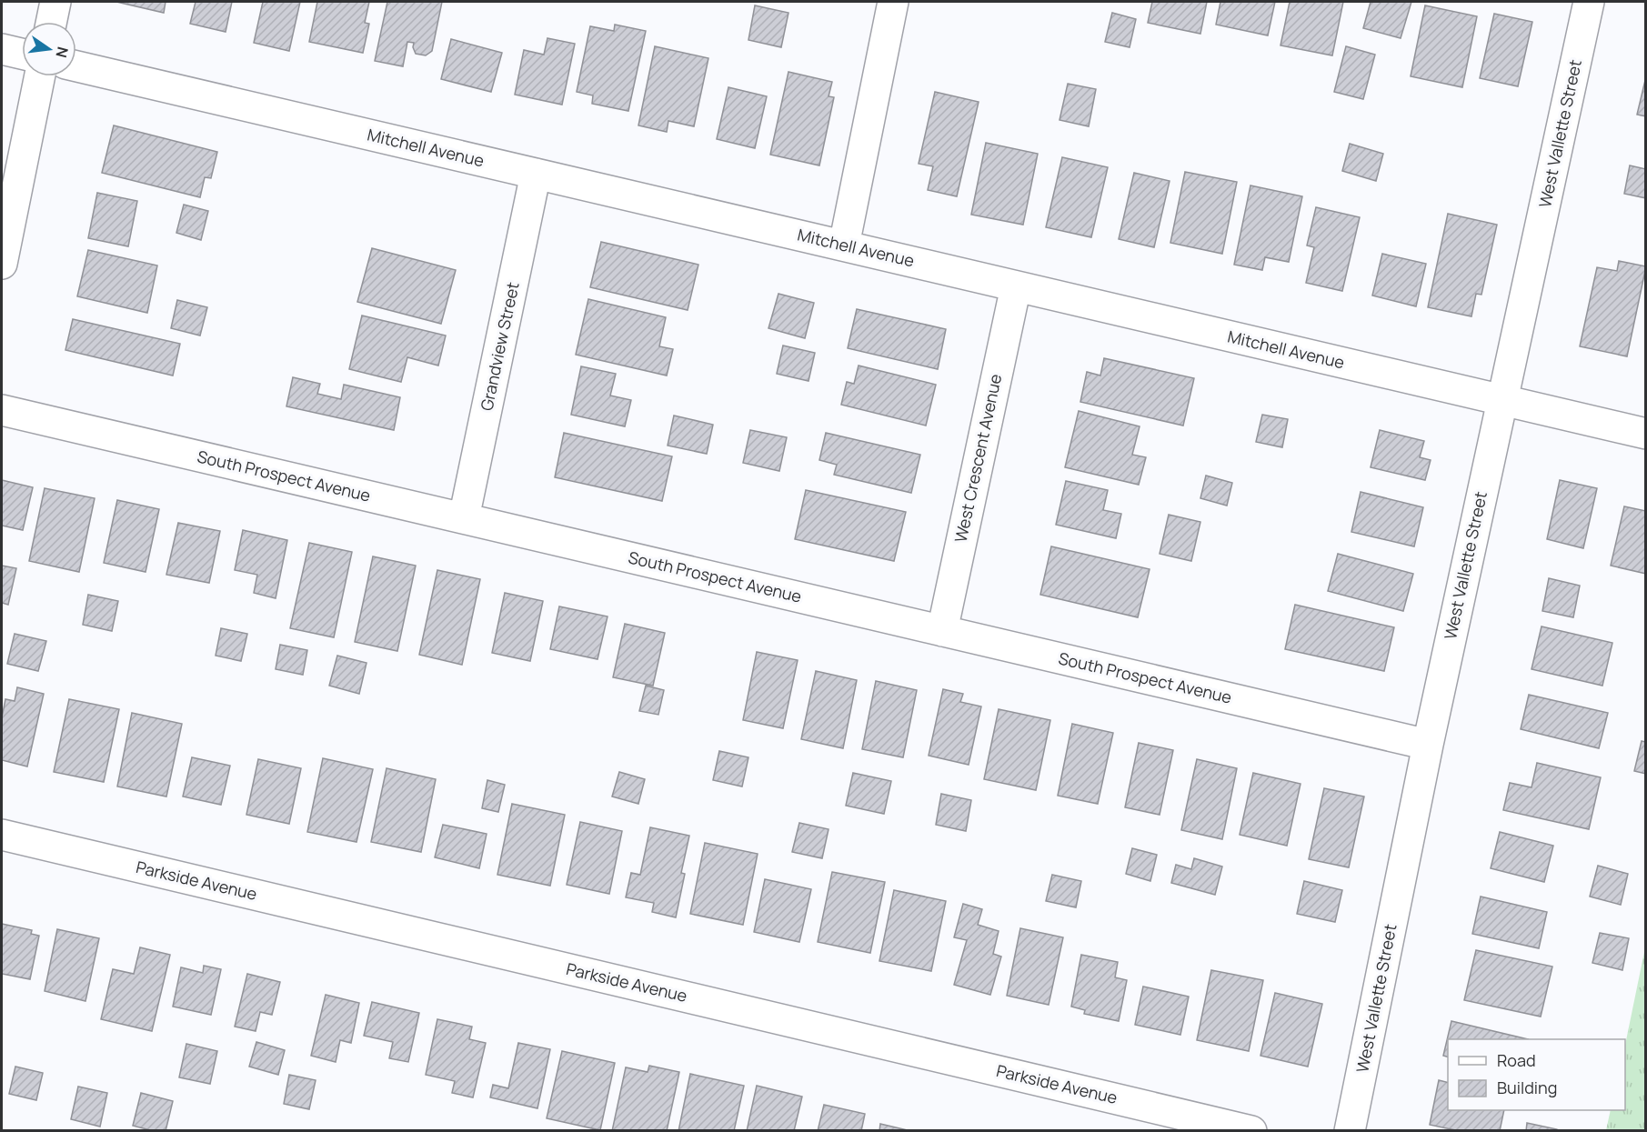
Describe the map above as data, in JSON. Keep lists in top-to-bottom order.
{
  "streets": {
    "street": [
      "West Vallette Street",
      "Mitchell Avenue",
      "Grandview Street",
      "West Crescent Avenue",
      "South Prospect Avenue",
      "Parkside Avenue"
    ]
  },
  "crossings": [
    ["West Vallette Street", "Mitchell Avenue"],
    ["West Vallette Street", "South Prospect Avenue"],
    ["Mitchell Avenue", "Grandview Street"],
    ["Mitchell Avenue", "West Crescent Avenue"],
    ["Grandview Street", "South Prospect Avenue"],
    ["West Crescent Avenue", "South Prospect Avenue"]
  ],
  "legend": ["Road", "Building"],
  "north": "right"
}
